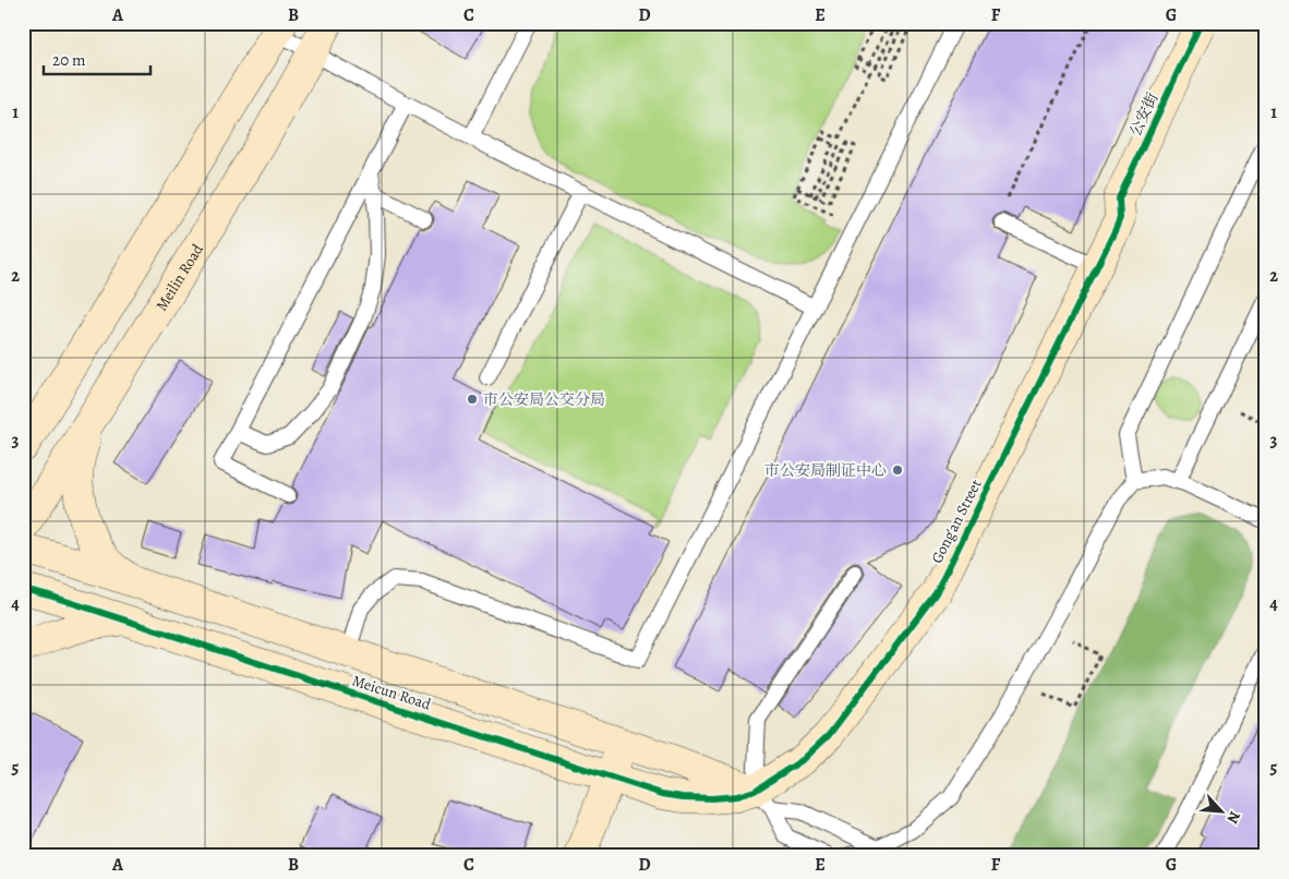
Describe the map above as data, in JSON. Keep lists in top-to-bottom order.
{
  "streets": {
    "street": [
      "公安街",
      "Meilin Road",
      "Gong'an Street",
      "Meicun Road"
    ]
  },
  "crossings": [
    ["公安街", "Gong'an Street"],
    ["Gong'an Street", "Meicun Road"]
  ],
  "places": ["市公安局公交分局", "市公安局制证中心"],
  "scale_bar": "20 m",
  "north": "bottom right",
  "grid": {
    "columns": [
      "A",
      "B",
      "C",
      "D",
      "E",
      "F",
      "G"
    ],
    "rows": [
      "1",
      "2",
      "3",
      "4",
      "5"
    ]
  }
}
